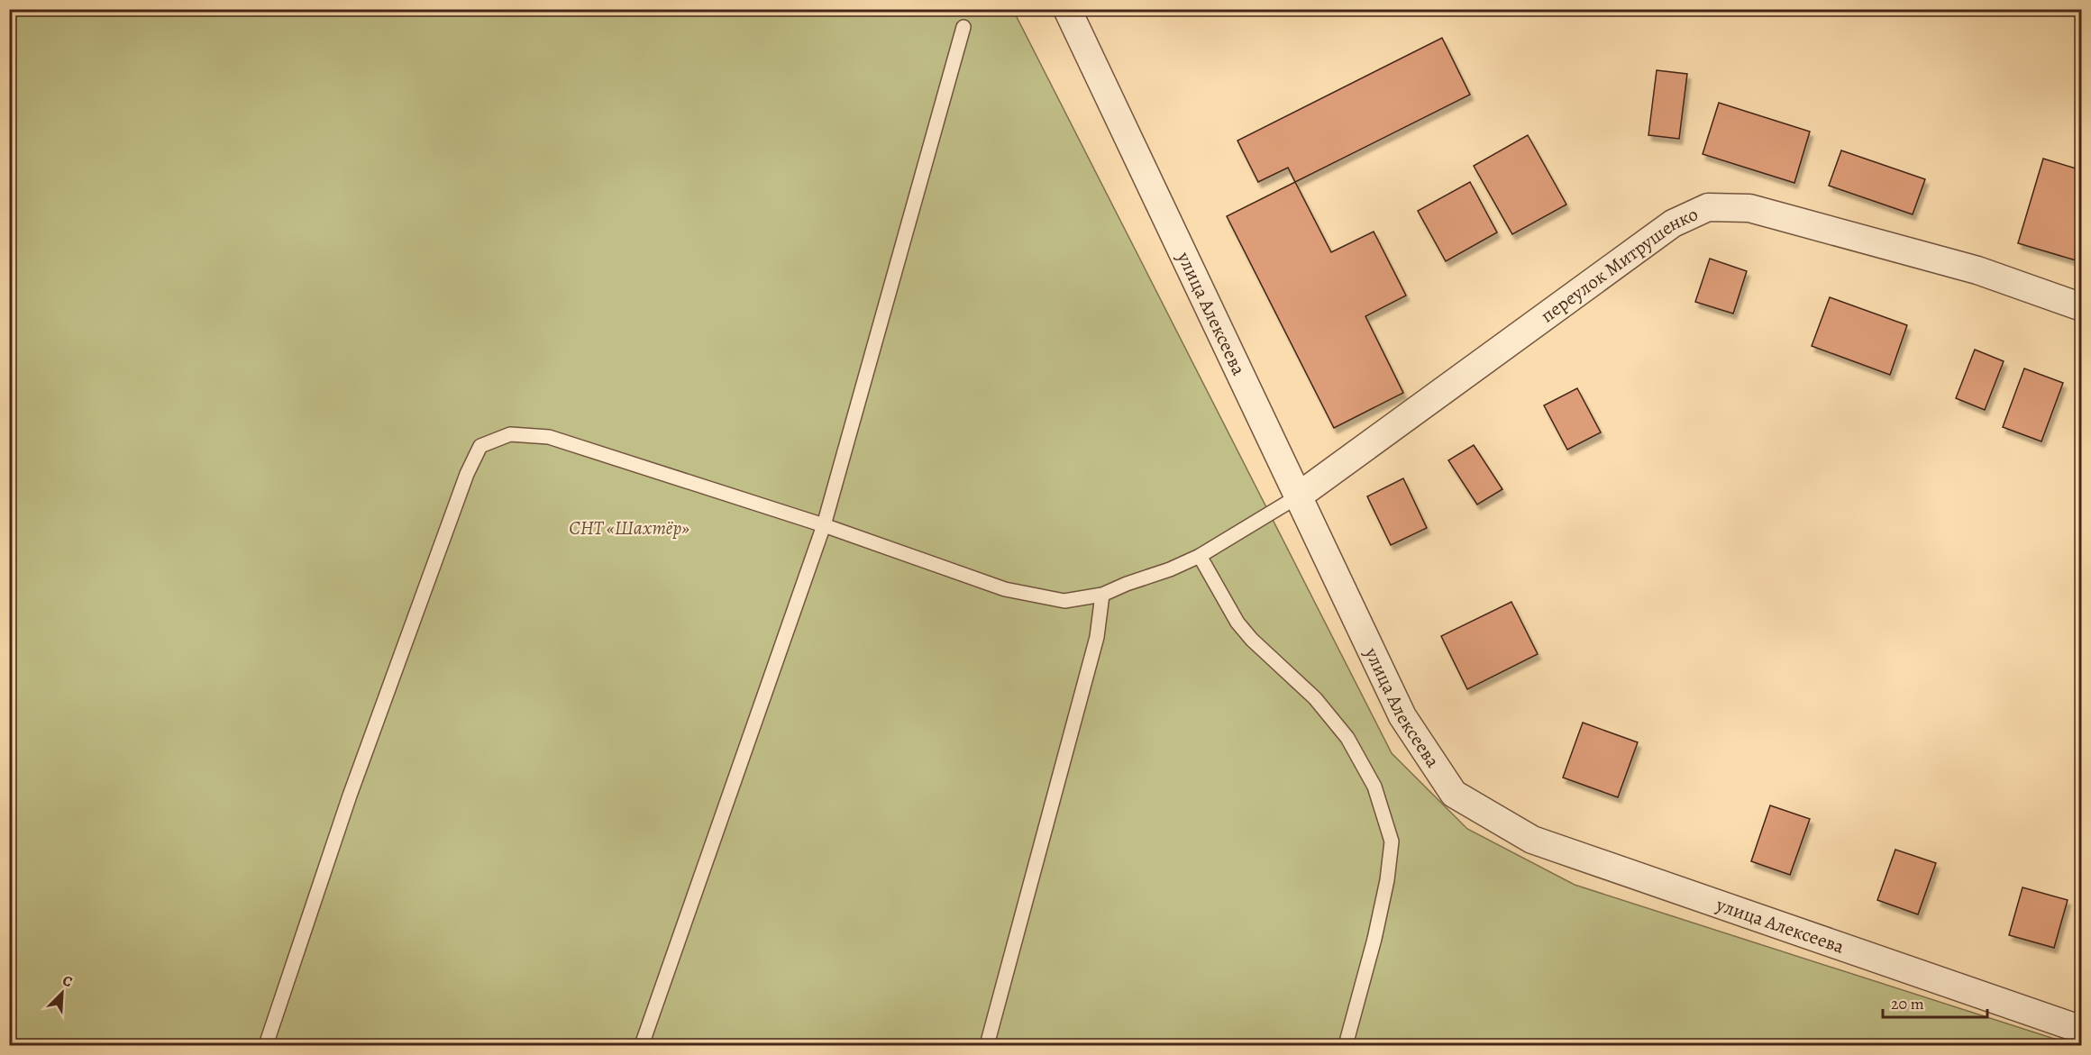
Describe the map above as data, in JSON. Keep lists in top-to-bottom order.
{
  "streets": {
    "street": ["переулок Митрушенко", "улица Алексеева"]
  },
  "crossings": [
    ["переулок Митрушенко", "улица Алексеева"]
  ],
  "parks": ["СНТ «Шахтёр»"],
  "scale_bar": "20 m",
  "north": "top right"
}
